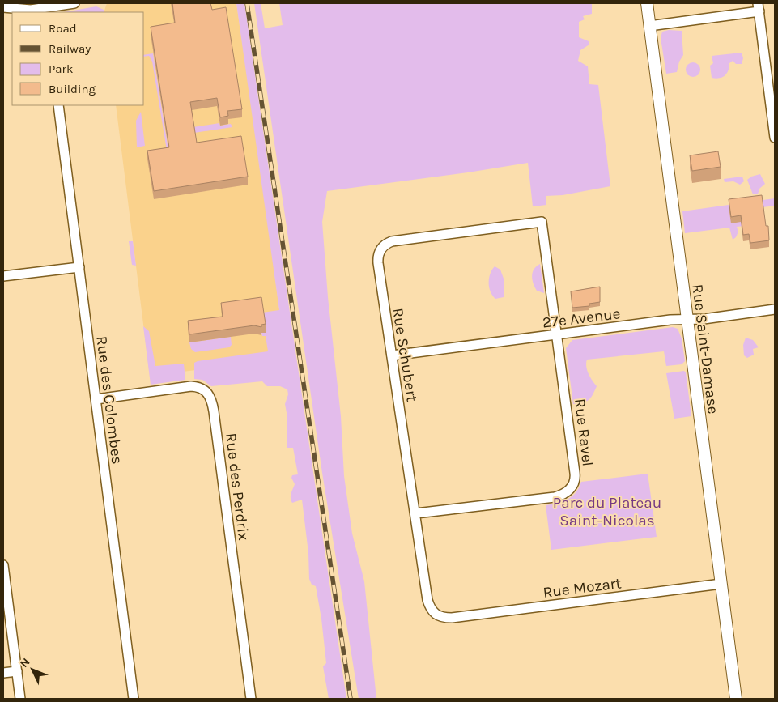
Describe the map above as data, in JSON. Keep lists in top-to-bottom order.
{
  "streets": {
    "street": [
      "27e Avenue",
      "Rue Saint-Damase",
      "Rue Schubert",
      "Rue des Colombes",
      "Rue Ravel",
      "Rue des Perdrix",
      "Rue Mozart"
    ]
  },
  "crossings": [
    ["27e Avenue", "Rue Saint-Damase"],
    ["27e Avenue", "Rue Schubert"],
    ["27e Avenue", "Rue Ravel"],
    ["Rue Saint-Damase", "Rue Mozart"],
    ["Rue Schubert", "Rue Ravel"],
    ["Rue Schubert", "Rue Mozart"],
    ["Rue des Colombes", "Rue des Perdrix"]
  ],
  "parks": ["Parc du Plateau Saint-Nicolas"],
  "legend": [
    "Road",
    "Railway",
    "Park",
    "Building"
  ],
  "north": "top left"
}
